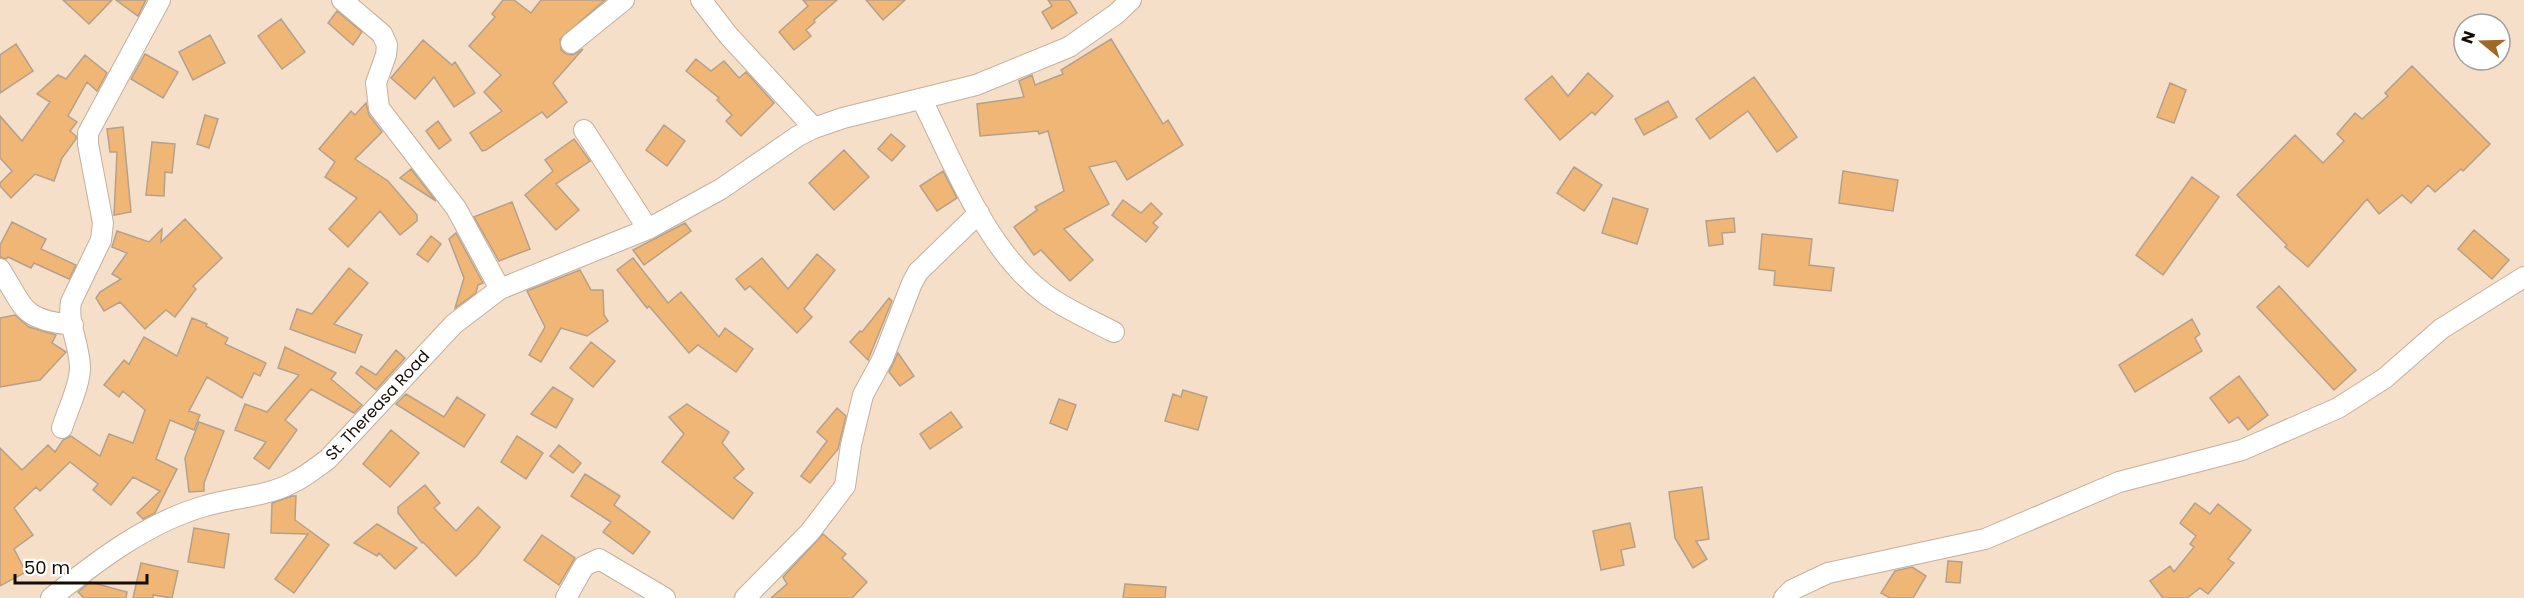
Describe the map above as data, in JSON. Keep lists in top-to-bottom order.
{
  "streets": {
    "street": ["St. Thereasa Road"]
  },
  "scale_bar": "50 m",
  "north": "left"
}
